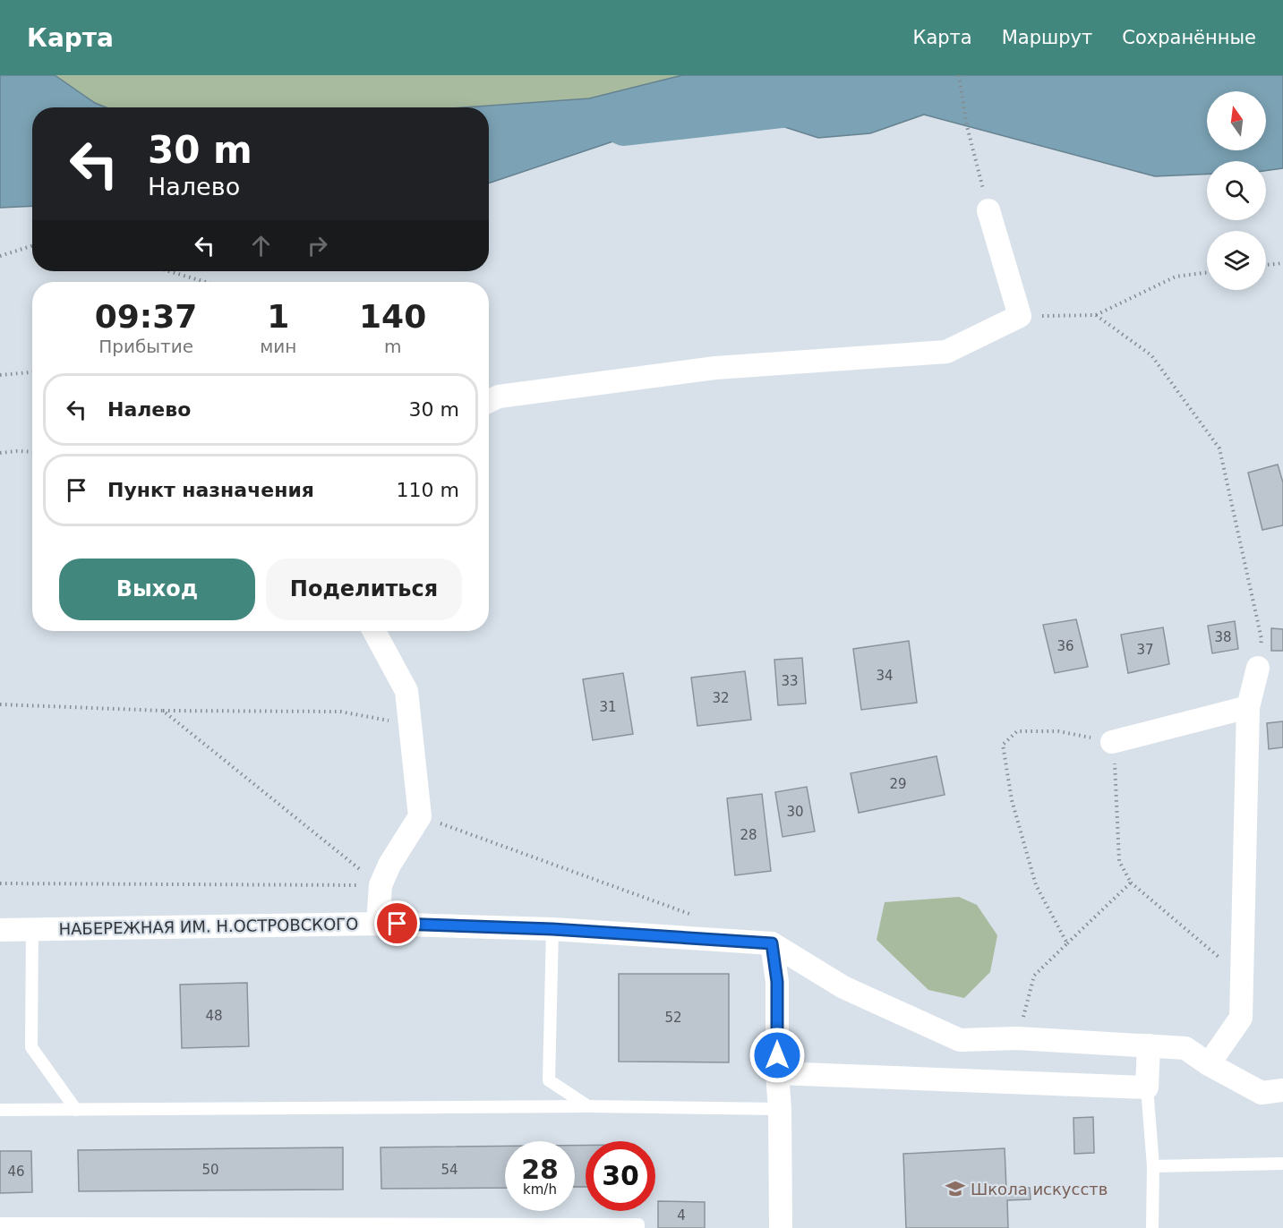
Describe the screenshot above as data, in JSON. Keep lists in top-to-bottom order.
{
  "streets": {
    "street": ["НАБЕРЕЖНАЯ ИМ. Н.ОСТРОВСКОГО"]
  },
  "places": {
    "school or university": ["Школа искусcтв"]
  },
  "house_numbers": [
    "38",
    "36",
    "37",
    "34",
    "33",
    "32",
    "31",
    "29",
    "30",
    "28",
    "48",
    "52",
    "50",
    "54",
    "46",
    "4"
  ],
  "north": "top",
  "page": {
    "header": "Карта",
    "nav": ["Карта", "Маршрут", "Сохранённые"],
    "turn": ["30 m", "Налево"],
    "eta": [
      "09:37",
      "Прибытие",
      "1",
      "мин",
      "140",
      "m"
    ],
    "list": [
      {
        "name": "Налево",
        "value": "30 m"
      },
      {
        "name": "Пункт назначения",
        "value": "110 m"
      }
    ],
    "buttons": ["Выход", "Поделиться"],
    "speed": "28 km/h",
    "limit": "30"
  }
}
